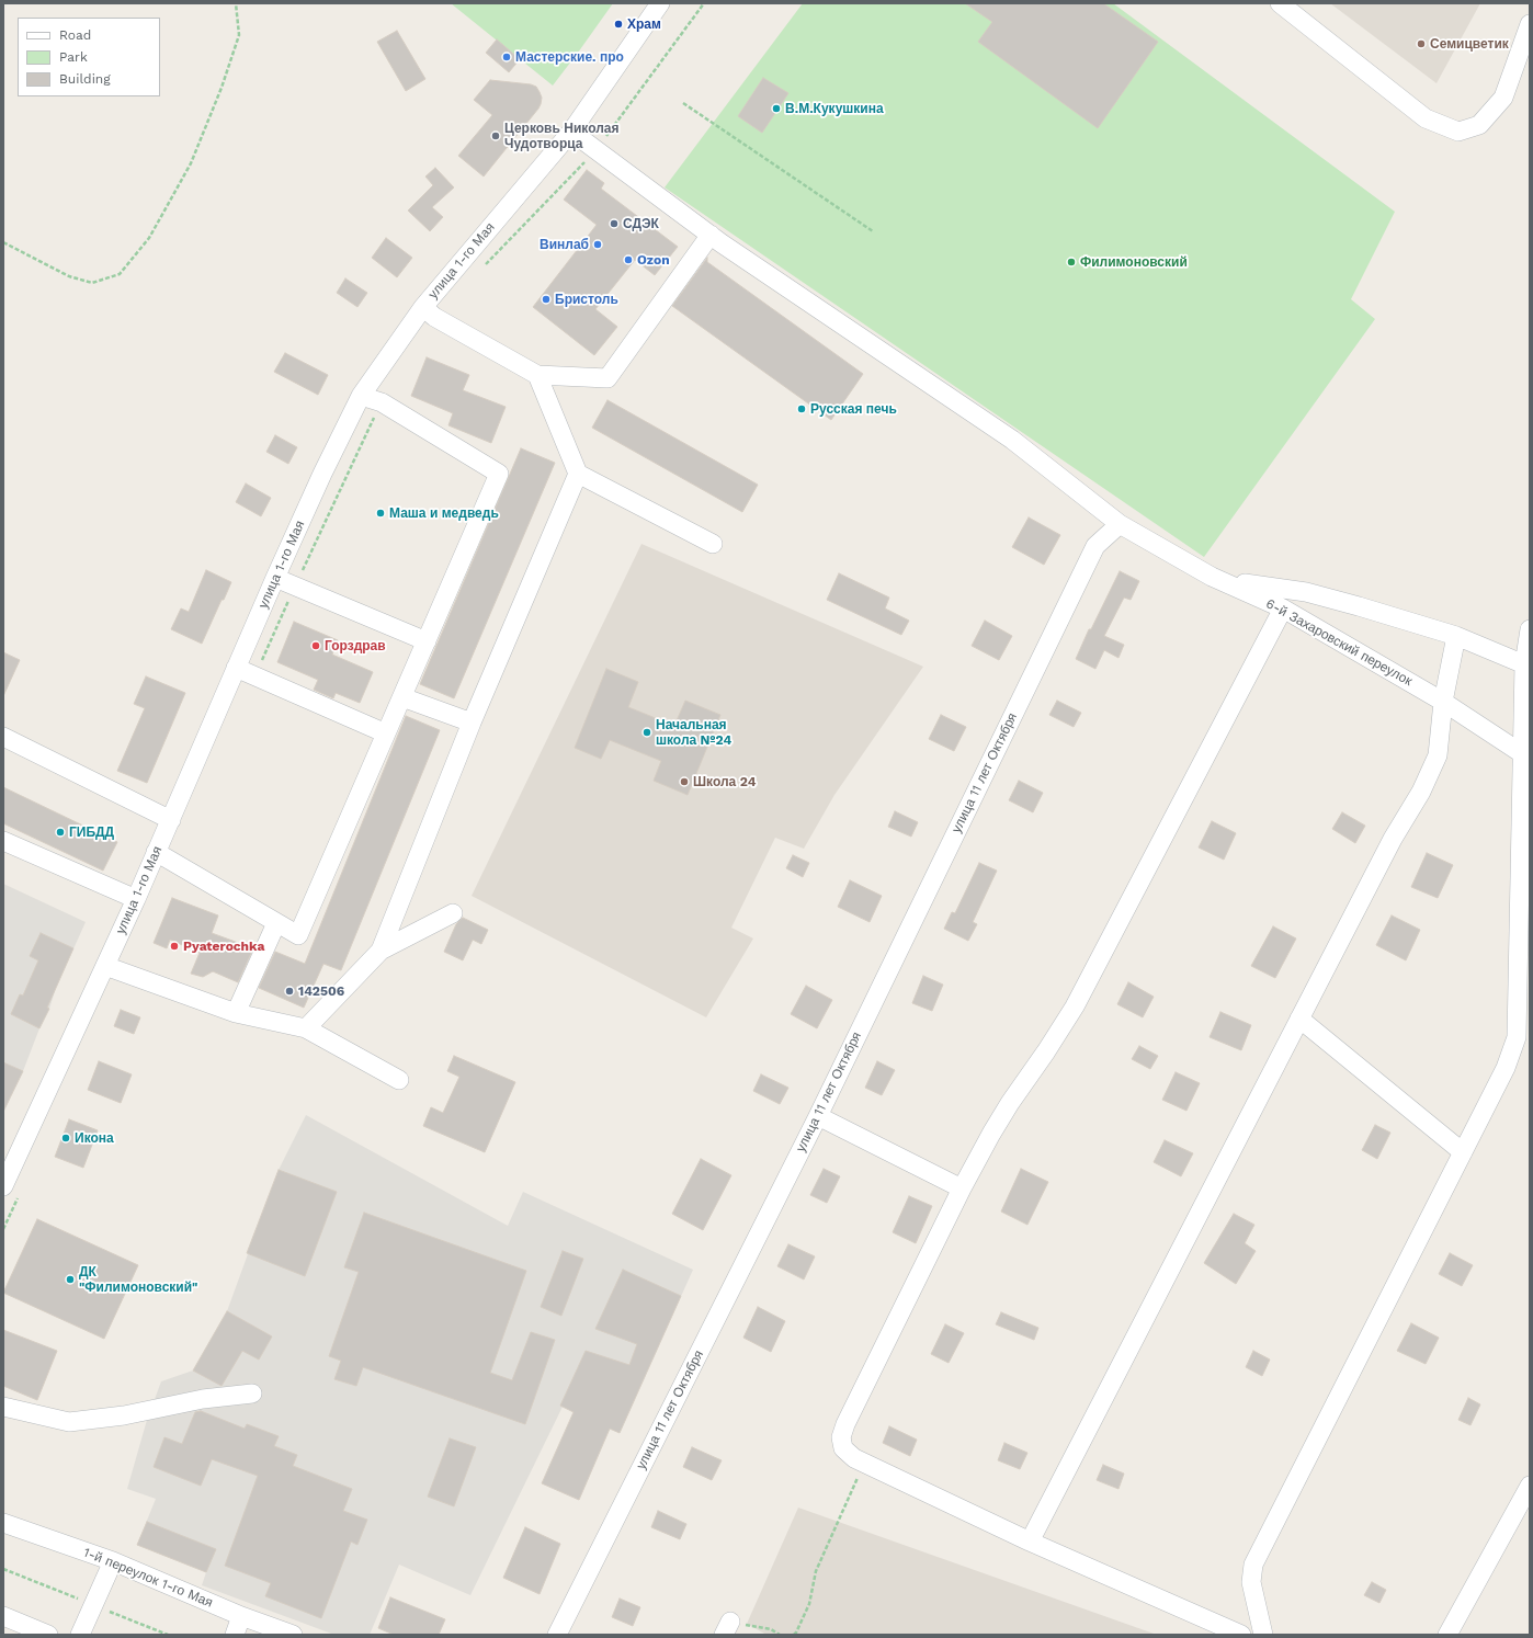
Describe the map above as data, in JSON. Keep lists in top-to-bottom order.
{
  "streets": {
    "street": [
      "улица 1-го Мая",
      "6-й Захаровский переулок",
      "улица 11 лет Октября",
      "1-й переулок 1-го Мая"
    ]
  },
  "crossings": [
    ["улица 1-го Мая", "6-й Захаровский переулок"],
    ["6-й Захаровский переулок", "улица 11 лет Октября"]
  ],
  "places": [
    "Храм",
    "Семицветик",
    "Мастерские. про",
    "В.М.Кукушкина",
    "Церковь Николая Чудотворца",
    "СДЭК",
    "Винлаб",
    "Ozon",
    "Филимоновский",
    "Бристоль",
    "Русская печь",
    "Маша и медведь",
    "Горздрав",
    "Начальная школа №24",
    "Школа 24",
    "ГИБДД",
    "Pyaterochka",
    "142506",
    "Икона",
    "ДК \"Филимоновский\""
  ],
  "legend": ["Road", "Park", "Building"]
}
